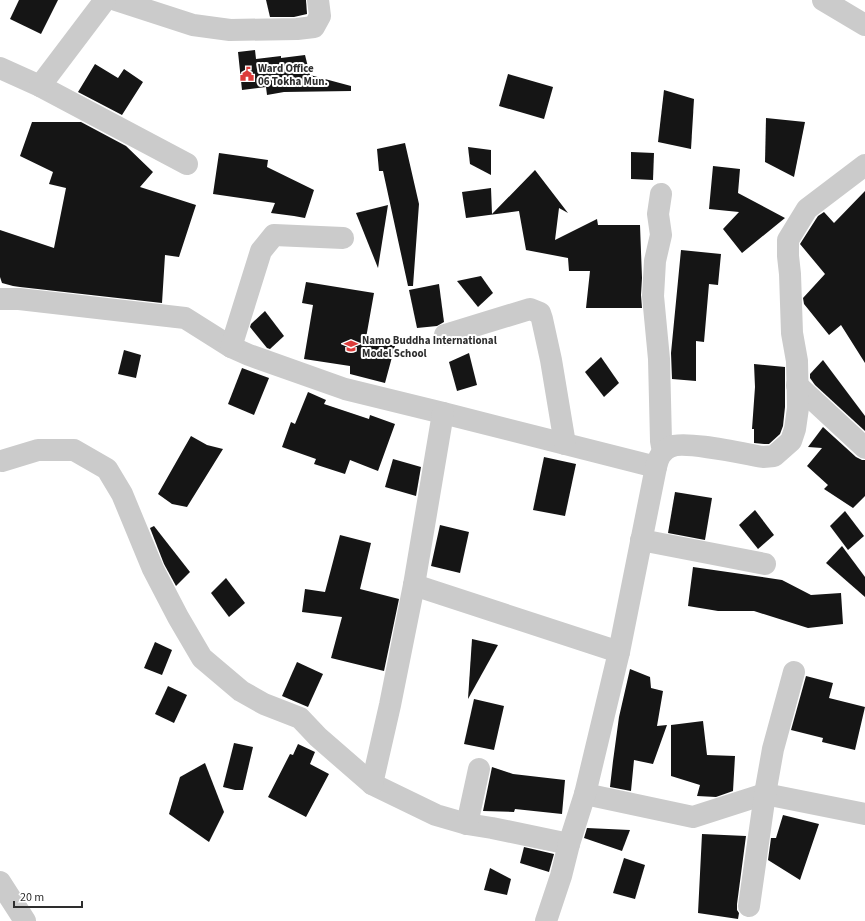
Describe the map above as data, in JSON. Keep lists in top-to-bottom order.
{
  "places": {
    "public building": ["Ward Office 06 Tokha Mun."],
    "school or university": ["Namo Buddha International Model School"]
  },
  "scale_bar": "20 m"
}
